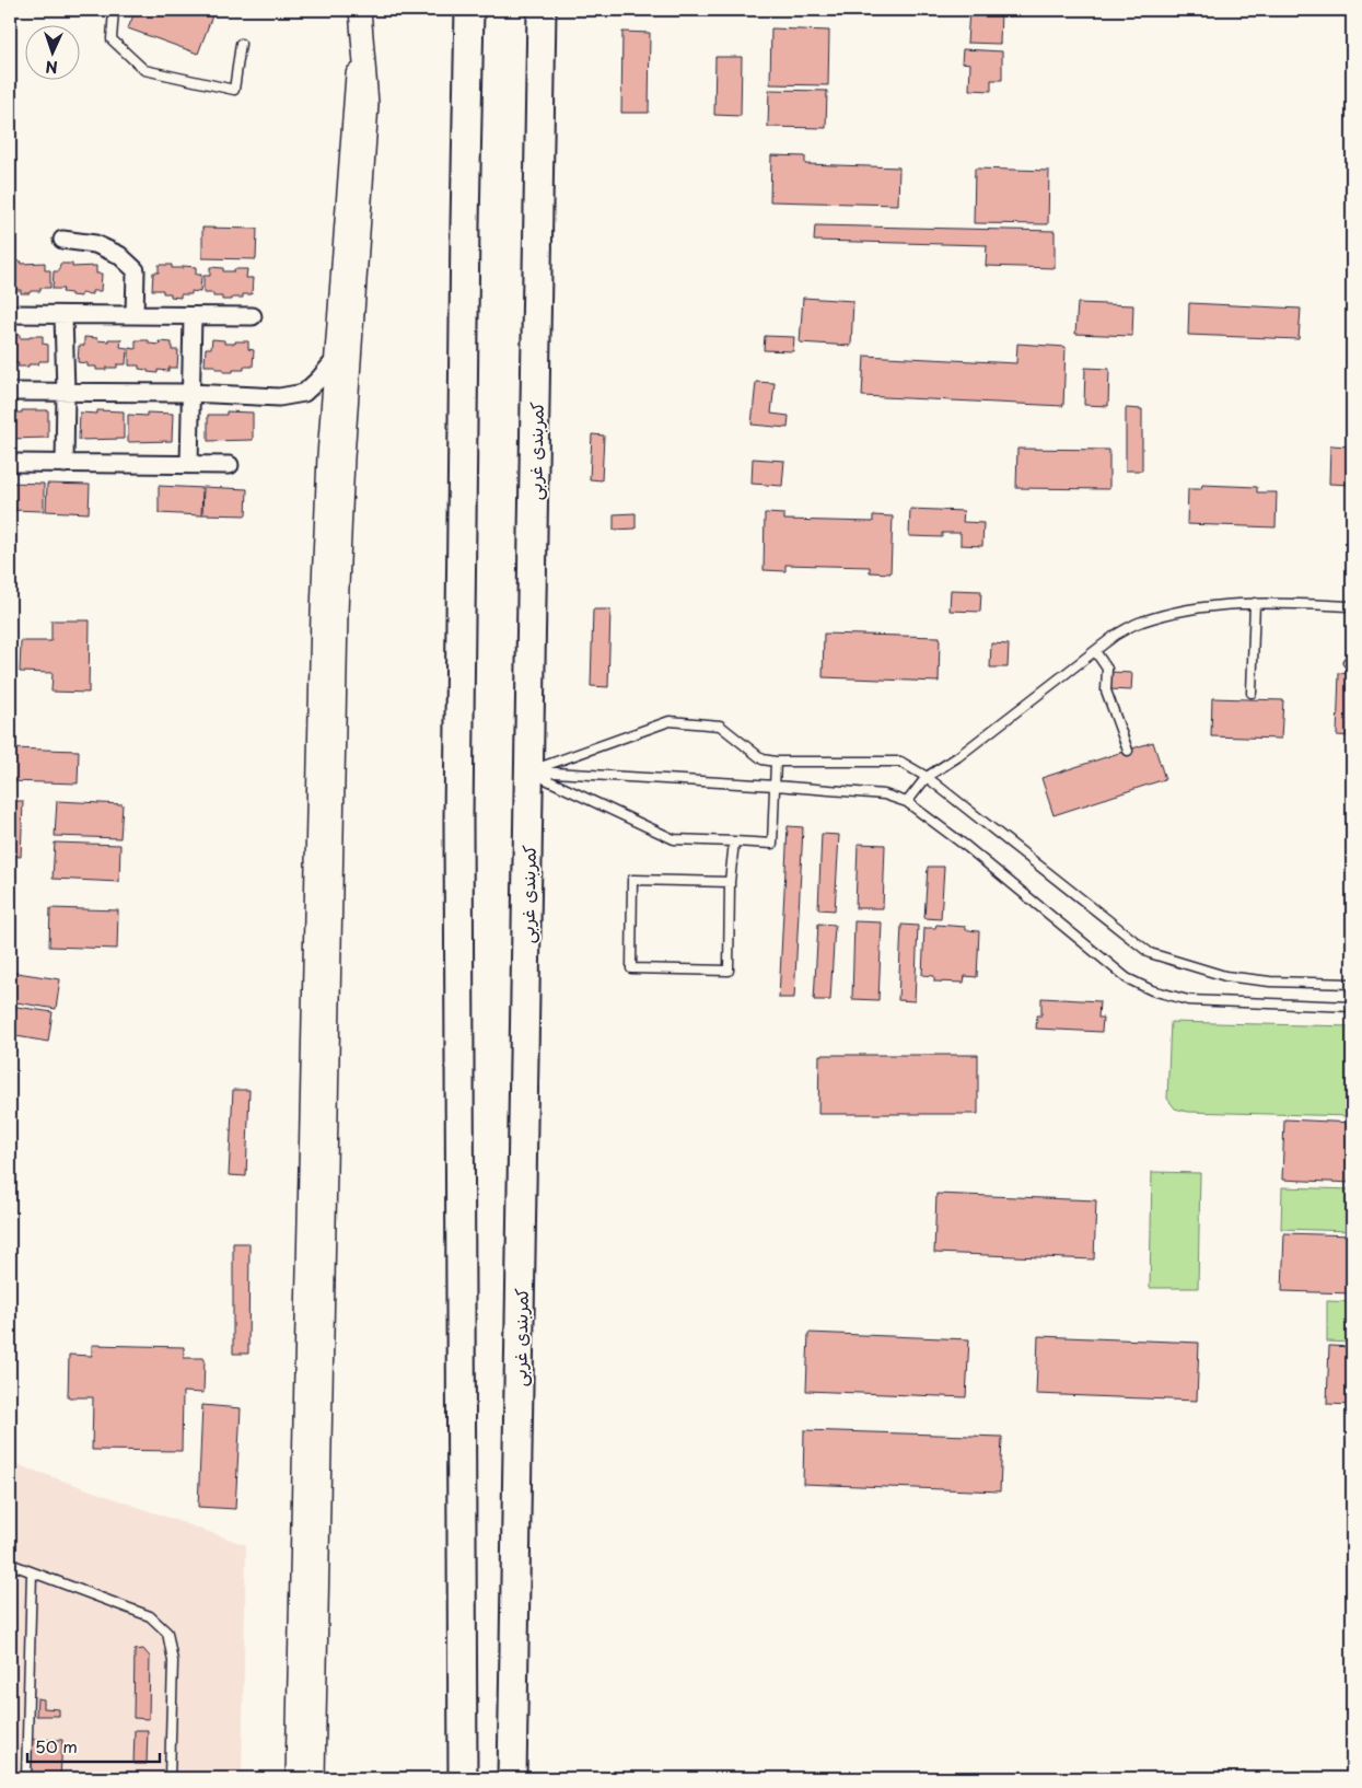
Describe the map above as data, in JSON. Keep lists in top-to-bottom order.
{
  "streets": {
    "highway": ["کمربندی غربی"]
  },
  "scale_bar": "50 m",
  "north": "bottom"
}
